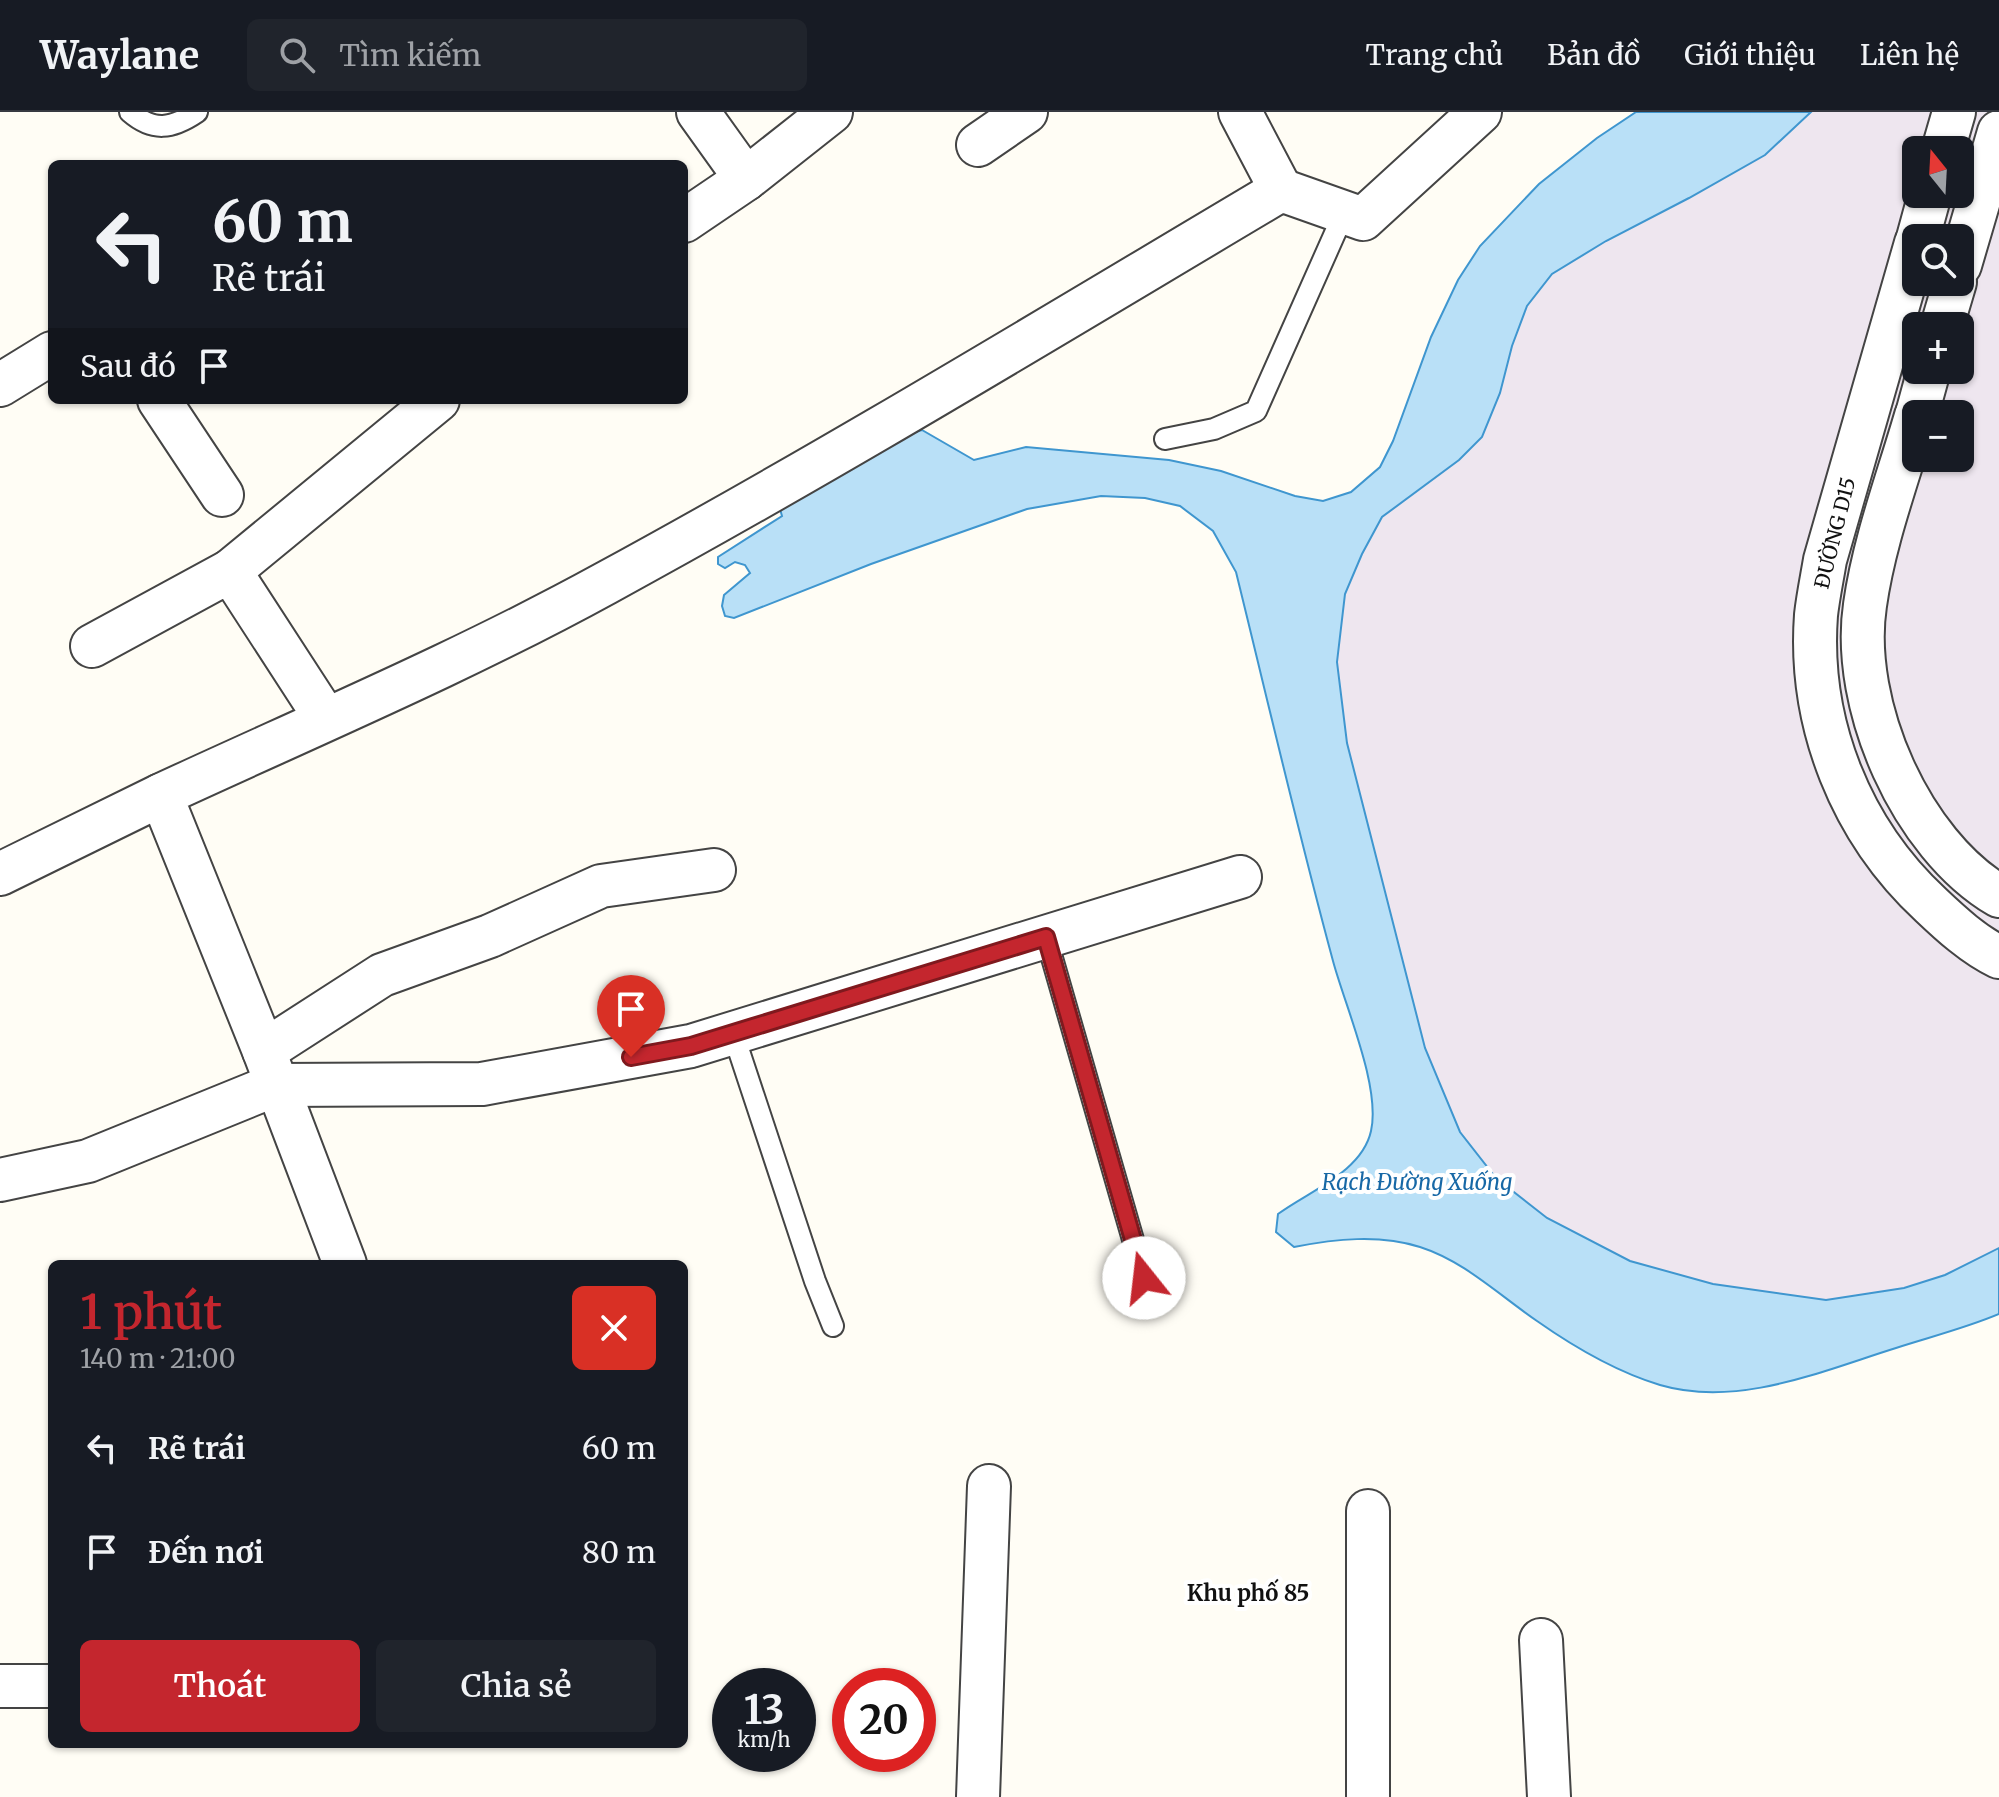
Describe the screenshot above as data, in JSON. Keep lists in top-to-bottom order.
{
  "streets": {
    "street": ["ĐƯỜNG D15"]
  },
  "districts": ["Khu phố 85"],
  "water": ["Rạch Đường Xuống"],
  "north": "top",
  "page": {
    "header": "Waylane",
    "search": "Tìm kiếm",
    "nav": [
      "Trang chủ",
      "Bản đồ",
      "Giới thiệu",
      "Liên hệ"
    ],
    "map_buttons": ["+", "−"],
    "turn": ["60 m", "Rẽ trái"],
    "then": "Sau đó",
    "heading": ["1 phút", "140 m · 21:00"],
    "list": [
      {
        "name": "Rẽ trái",
        "value": "60 m"
      },
      {
        "name": "Đến nơi",
        "value": "80 m"
      }
    ],
    "buttons": ["Thoát", "Chia sẻ"],
    "speed": "13 km/h",
    "limit": "20"
  }
}
